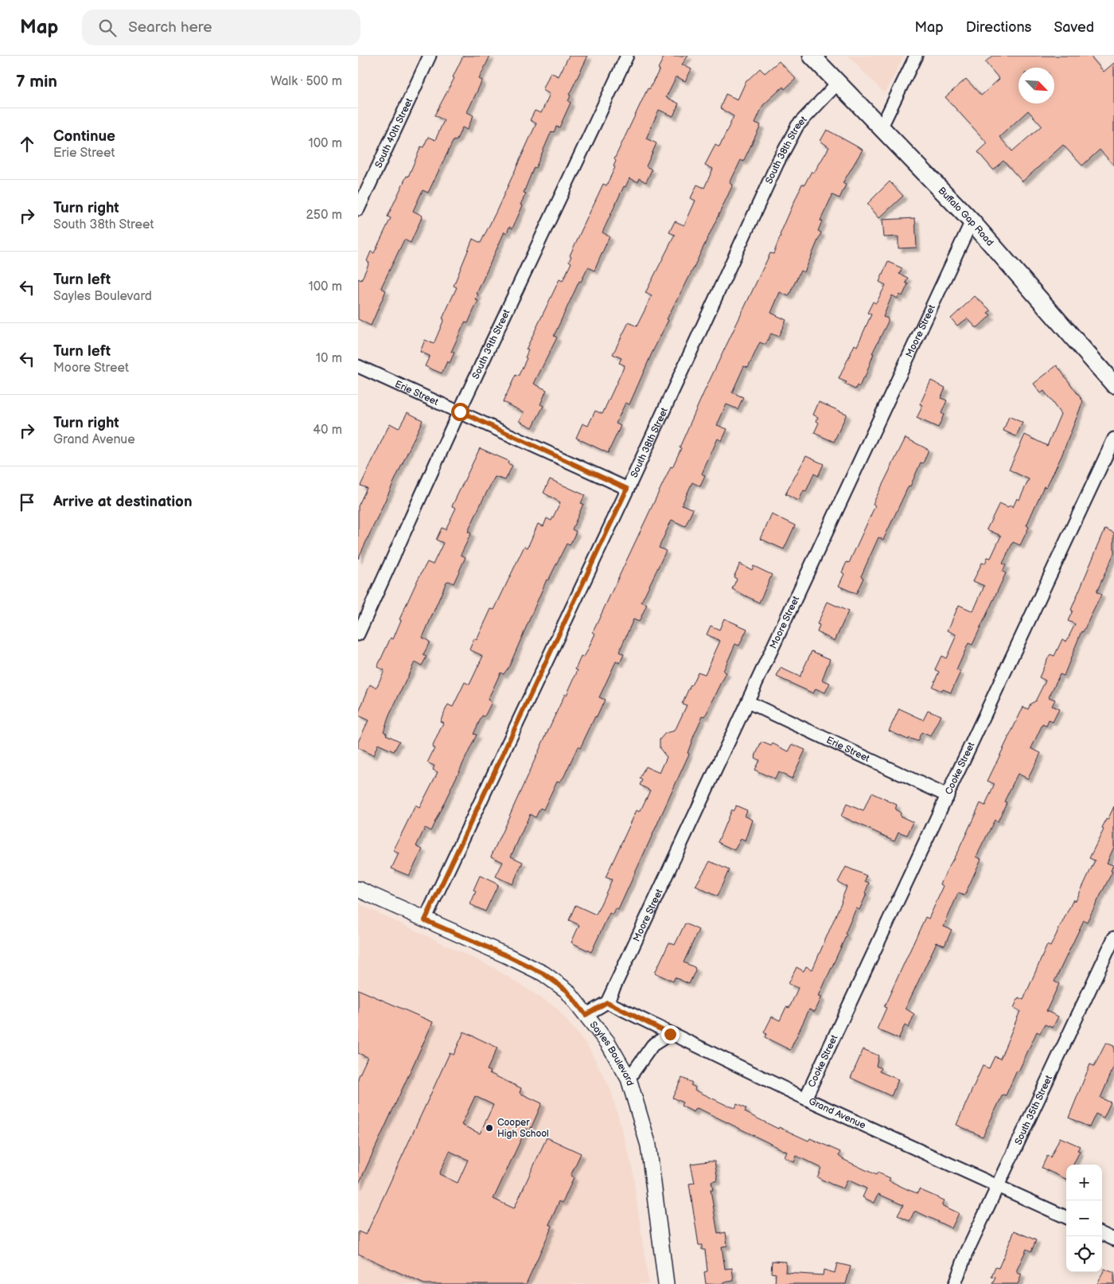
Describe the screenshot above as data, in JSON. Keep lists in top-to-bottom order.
{
  "streets": {
    "main road": ["Buffalo Gap Road"],
    "street": [
      "South 40th Street",
      "South 38th Street",
      "Moore Street",
      "South 39th Street",
      "Erie Street",
      "Cooke Street",
      "Sayles Boulevard",
      "South 35th Street",
      "Grand Avenue"
    ]
  },
  "crossings": [
    ["South 38th Street", "Buffalo Gap Road"],
    ["South 38th Street", "Erie Street"],
    ["South 38th Street", "Sayles Boulevard"],
    ["Buffalo Gap Road", "Moore Street"],
    ["Moore Street", "Erie Street"],
    ["Moore Street", "Grand Avenue"],
    ["South 39th Street", "Erie Street"],
    ["Erie Street", "Cooke Street"],
    ["Cooke Street", "Grand Avenue"],
    ["South 35th Street", "Grand Avenue"]
  ],
  "places": ["Cooper High School"],
  "north": "bottom right",
  "page": {
    "header": "Map",
    "search": "Search here",
    "nav": ["Map", "Directions", "Saved"],
    "heading": ["7 min", "Walk · 500 m"],
    "list": [
      ["Continue", "Erie Street", "100 m"],
      ["Turn right", "South 38th Street", "250 m"],
      ["Turn left", "Sayles Boulevard", "100 m"],
      ["Turn left", "Moore Street", "10 m"],
      ["Turn right", "Grand Avenue", "40 m"],
      "Arrive at destination"
    ],
    "map_buttons": ["+", "−"]
  }
}
